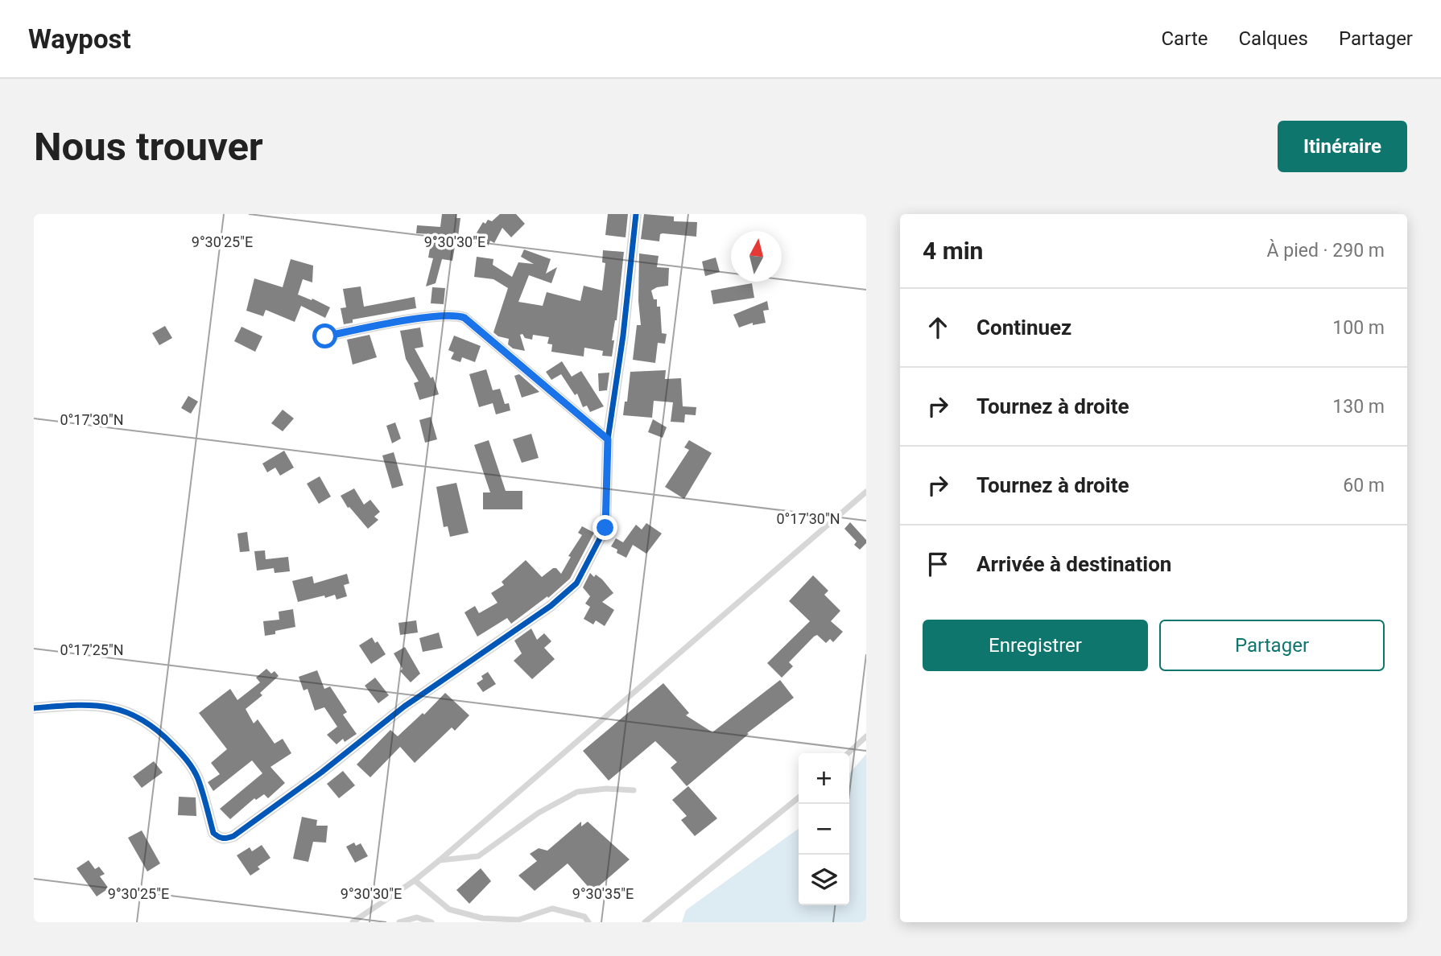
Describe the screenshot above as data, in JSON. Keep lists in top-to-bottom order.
{
  "north": "top",
  "page": {
    "header": "Waypost",
    "nav": ["Carte", "Calques", "Partager"],
    "buttons": [
      "Itinéraire",
      ["Enregistrer", "Partager"]
    ],
    "title": "Nous trouver",
    "heading": ["4 min", "À pied · 290 m"],
    "list": [
      ["Continuez", "100 m"],
      ["Tournez à droite", "130 m"],
      ["Tournez à droite", "60 m"],
      "Arrivée à destination"
    ],
    "map_buttons": ["+", "−"]
  },
  "coordinates": [
    "9°30'25\"E",
    "9°30'30\"E",
    "0°17'30\"N",
    "0°17'25\"N",
    "9°30'35\"E"
  ]
}
